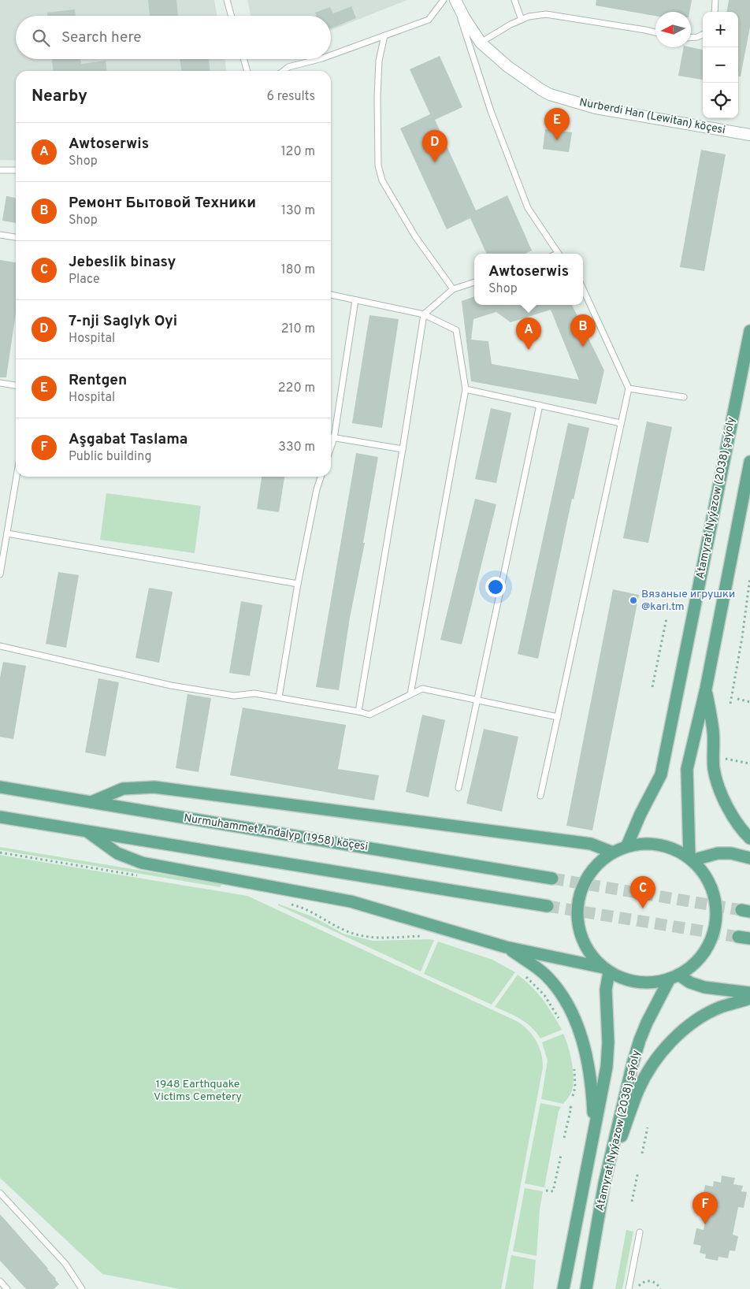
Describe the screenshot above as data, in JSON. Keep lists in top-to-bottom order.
{
  "streets": {
    "main road": ["Atamyrat Nyýazow (2038) şaýoly", "Nurmuhammet Andalyp (1958) köçesi"],
    "street": ["Nurberdi Han (Lewitan) köçesi"]
  },
  "parks": ["1948 Earthquake Victims Cemetery"],
  "places": ["Вязаные игрушки @kari.tm"],
  "north": "left",
  "page": {
    "map_buttons": ["+", "−"],
    "search": "Search here",
    "heading": ["Nearby", "6 results"],
    "pins": [
      "E",
      "D",
      "B",
      "A",
      "C",
      "F"
    ],
    "list": [
      {
        "mark": "A",
        "name": "Awtoserwis",
        "note": "Shop",
        "value": "120 m"
      },
      {
        "mark": "B",
        "name": "Ремонт Бытовой Техники",
        "note": "Shop",
        "value": "130 m"
      },
      {
        "mark": "C",
        "name": "Jebeslik binasy",
        "note": "Place",
        "value": "180 m"
      },
      {
        "mark": "D",
        "name": "7-nji Saglyk Oyi",
        "note": "Hospital",
        "value": "210 m"
      },
      {
        "mark": "E",
        "name": "Rentgen",
        "note": "Hospital",
        "value": "220 m"
      },
      {
        "mark": "F",
        "name": "Aşgabat Taslama",
        "note": "Public building",
        "value": "330 m"
      }
    ],
    "popup": ["Awtoserwis", "Shop"]
  }
}
